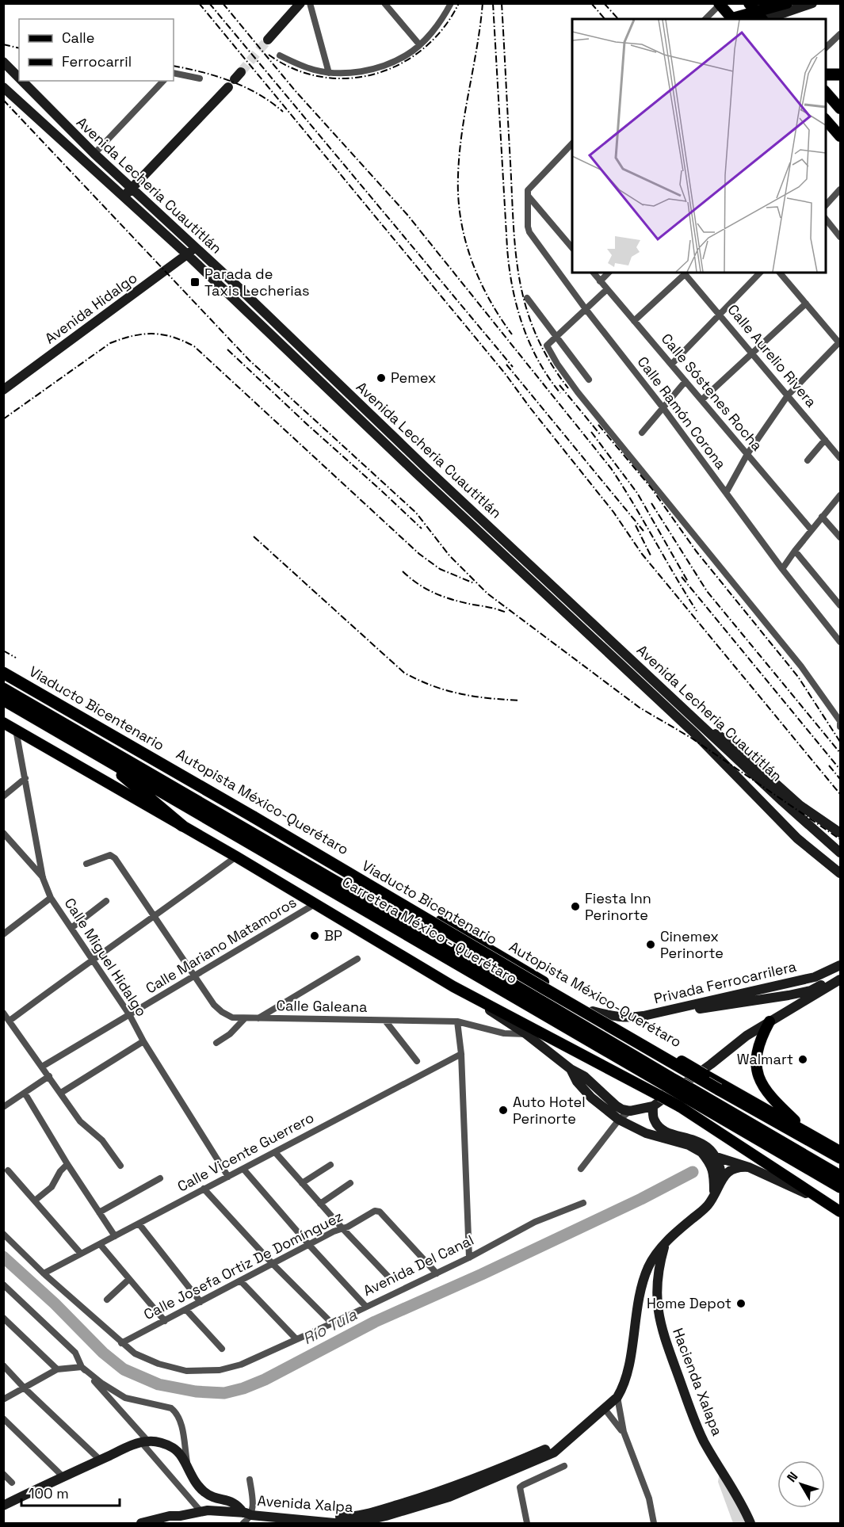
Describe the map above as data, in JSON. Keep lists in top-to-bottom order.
{
  "streets": {
    "highway": ["Viaducto Bicentenario", "Carretera México - Querétaro"],
    "main road": [
      "Avenida Lecheria Cuautitlán",
      "Avenida Hidalgo",
      "Autopista México-Querétaro",
      "Privada Ferrocarrilera",
      "Hacienda Xalapa",
      "Avenida Xalpa"
    ],
    "street": [
      "Calle Aurelio Rivera",
      "Calle Sóstenes Rocha",
      "Calle Ramón Corona",
      "Calle Mariano Matamoros",
      "Calle Miguel Hidalgo",
      "Calle Galeana",
      "Calle Vicente Guerrero",
      "Calle Josefa Ortiz De Domínguez",
      "Avenida Del Canal"
    ]
  },
  "crossings": [
    ["Avenida Lecheria Cuautitlán", "Avenida Hidalgo"],
    ["Viaducto Bicentenario", "Autopista México-Querétaro"],
    ["Autopista México-Querétaro", "Privada Ferrocarrilera"],
    ["Calle Mariano Matamoros", "Calle Miguel Hidalgo"],
    ["Calle Mariano Matamoros", "Calle Galeana"],
    ["Calle Miguel Hidalgo", "Calle Vicente Guerrero"],
    ["Calle Vicente Guerrero", "Avenida Del Canal"],
    ["Calle Josefa Ortiz De Domínguez", "Avenida Del Canal"],
    ["Hacienda Xalapa", "Avenida Xalpa"]
  ],
  "water": ["Río Tula"],
  "places": {
    "transit": ["Parada de Taxis Lecherias"],
    "other": [
      "Pemex",
      "Fiesta Inn Perinorte",
      "BP",
      "Cinemex Perinorte",
      "Walmart",
      "Auto Hotel Perinorte",
      "Home Depot"
    ]
  },
  "legend": ["Calle", "Ferrocarril"],
  "scale_bar": "100 m",
  "north": "top left"
}
